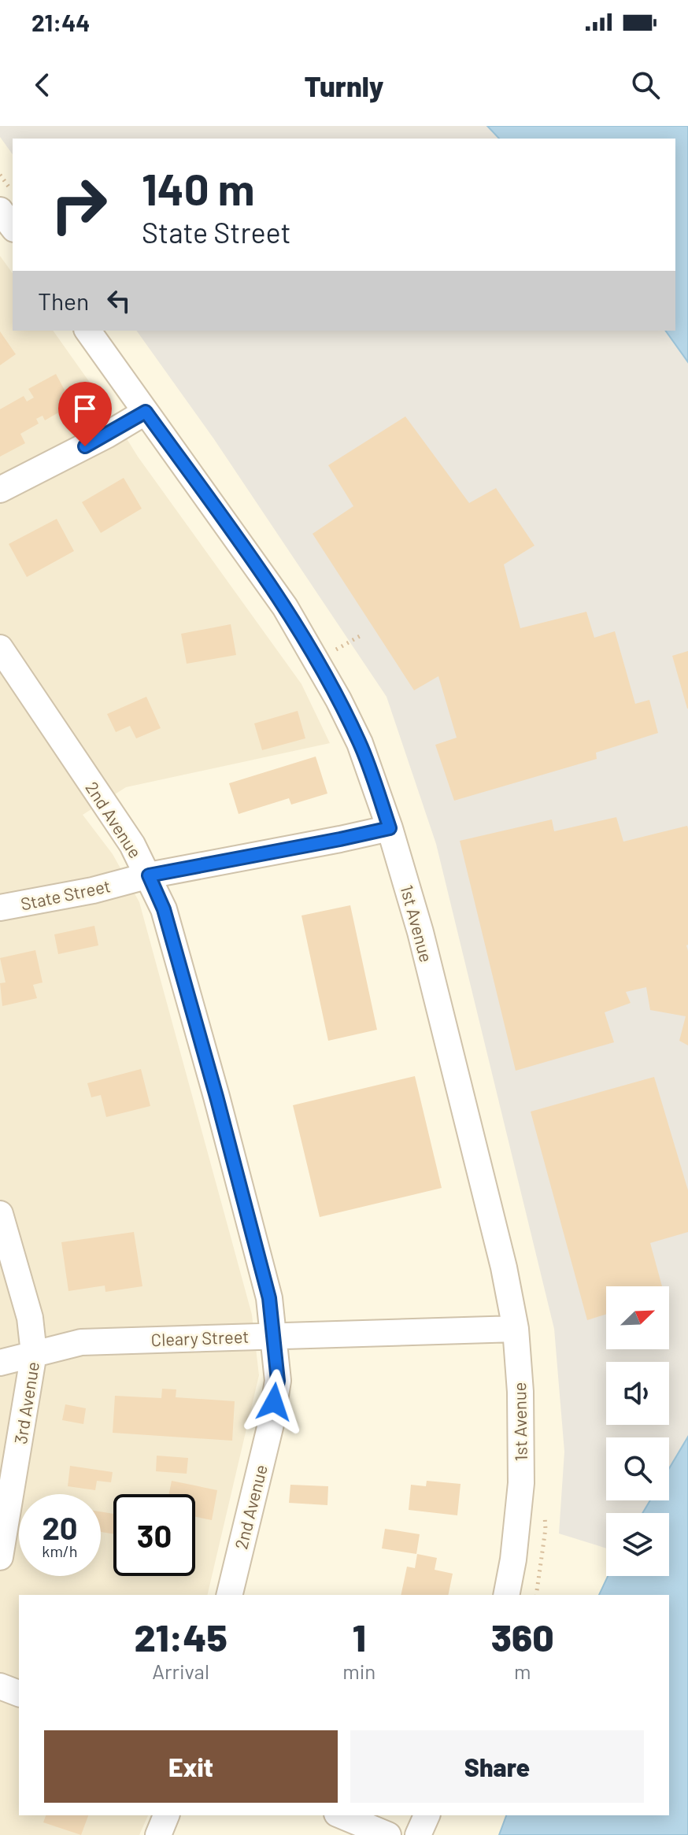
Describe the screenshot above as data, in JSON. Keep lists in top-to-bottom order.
{
  "streets": {
    "street": [
      "2nd Avenue",
      "State Street",
      "1st Avenue",
      "Cleary Street",
      "3rd Avenue"
    ]
  },
  "crossings": [
    ["2nd Avenue", "State Street"],
    ["2nd Avenue", "Cleary Street"],
    ["State Street", "1st Avenue"],
    ["1st Avenue", "Cleary Street"],
    ["Cleary Street", "3rd Avenue"]
  ],
  "north": "top right",
  "page": {
    "status": "21:44",
    "header": "Turnly",
    "turn": ["140 m", "State Street"],
    "then": "Then",
    "speed": "20 km/h",
    "limit": "30",
    "eta": [
      "21:45",
      "Arrival",
      "1",
      "min",
      "360",
      "m"
    ],
    "buttons": ["Exit", "Share"]
  }
}
